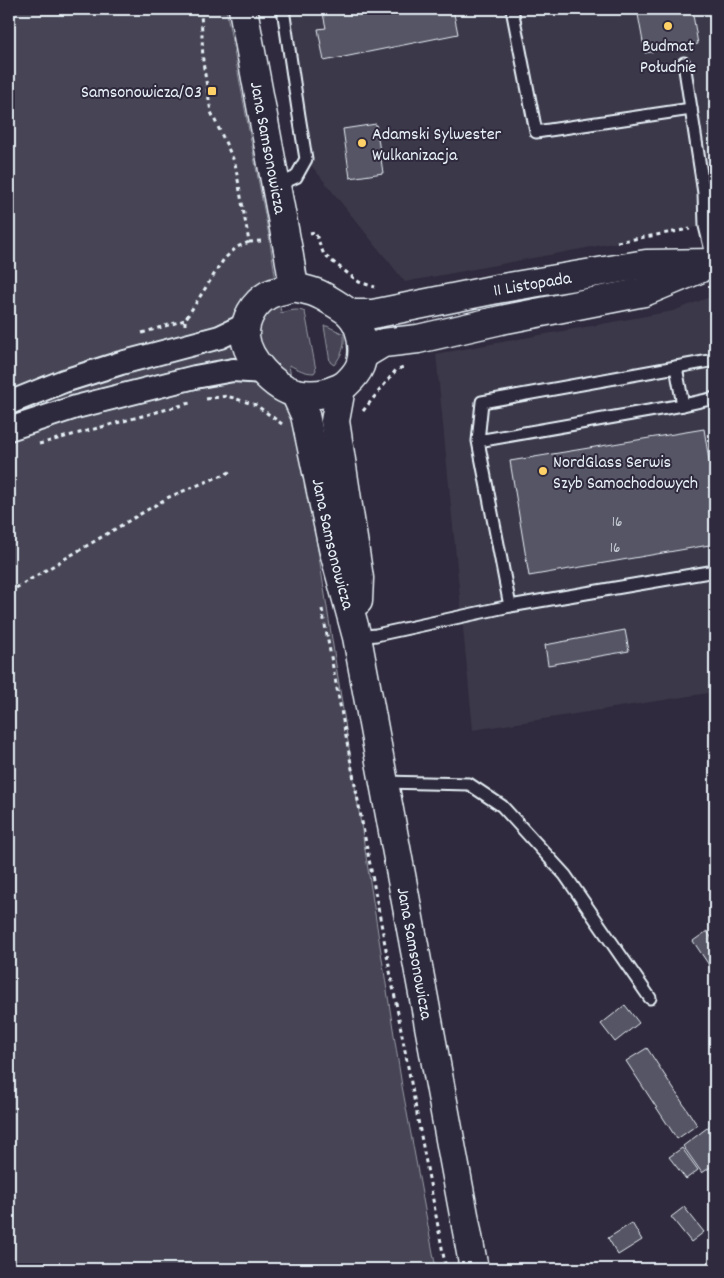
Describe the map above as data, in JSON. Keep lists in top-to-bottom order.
{
  "streets": {
    "main road": ["Jana Samsonowicza", "11 Listopada"]
  },
  "crossings": [
    ["Jana Samsonowicza", "11 Listopada"]
  ],
  "places": {
    "other": ["Budmat Południe", "Adamski Sylwester Wulkanizacja", "NordGlass Serwis Szyb Samochodowych"],
    "transit": ["Samsonowicza/03"]
  },
  "house_numbers": ["16", "16"]
}
